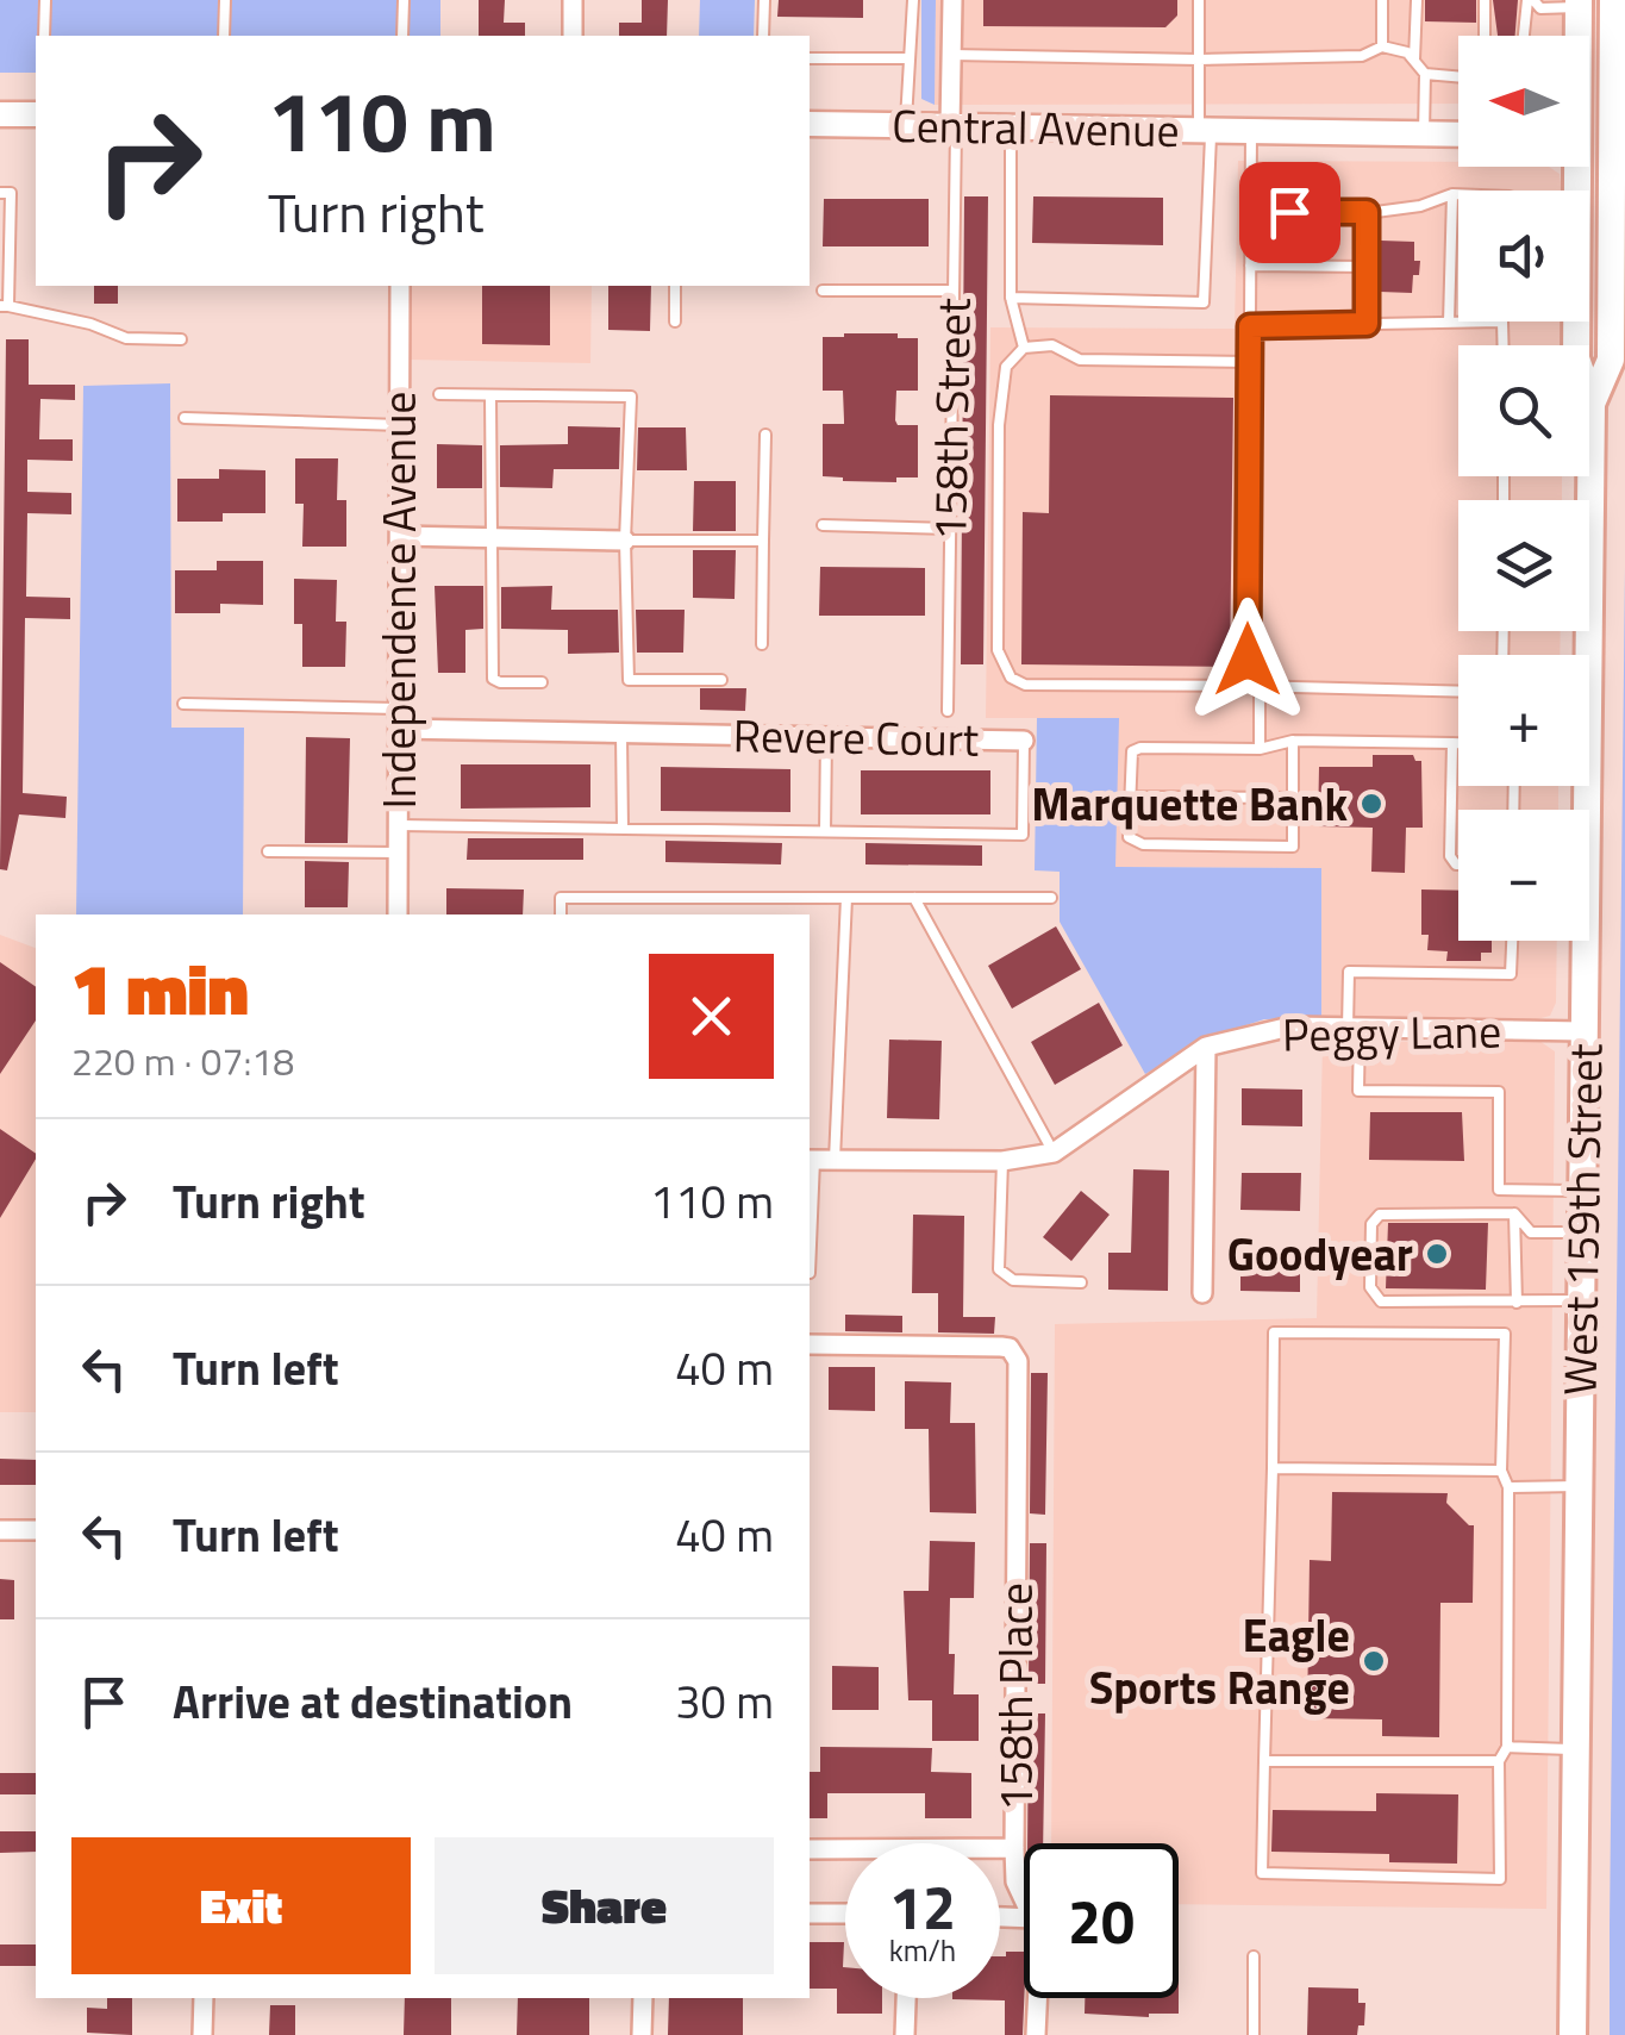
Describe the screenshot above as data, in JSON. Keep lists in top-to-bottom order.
{
  "streets": {
    "main road": ["West 159th Street"],
    "street": [
      "Central Avenue",
      "158th Street",
      "Independence Avenue",
      "Revere Court",
      "Peggy Lane",
      "158th Place"
    ]
  },
  "crossings": [
    ["Central Avenue", "158th Street"],
    ["Independence Avenue", "Revere Court"],
    ["Peggy Lane", "West 159th Street"]
  ],
  "places": ["Marquette Bank", "Goodyear", "Eagle Sports Range"],
  "north": "left",
  "page": {
    "map_buttons": ["+", "−"],
    "turn": ["110 m", "Turn right"],
    "heading": ["1 min", "220 m · 07:18"],
    "list": [
      {
        "name": "Turn right",
        "value": "110 m"
      },
      {
        "name": "Turn left",
        "value": "40 m"
      },
      {
        "name": "Turn left",
        "value": "40 m"
      },
      {
        "name": "Arrive at destination",
        "value": "30 m"
      }
    ],
    "buttons": ["Exit", "Share"],
    "speed": "12 km/h",
    "limit": "20"
  }
}
